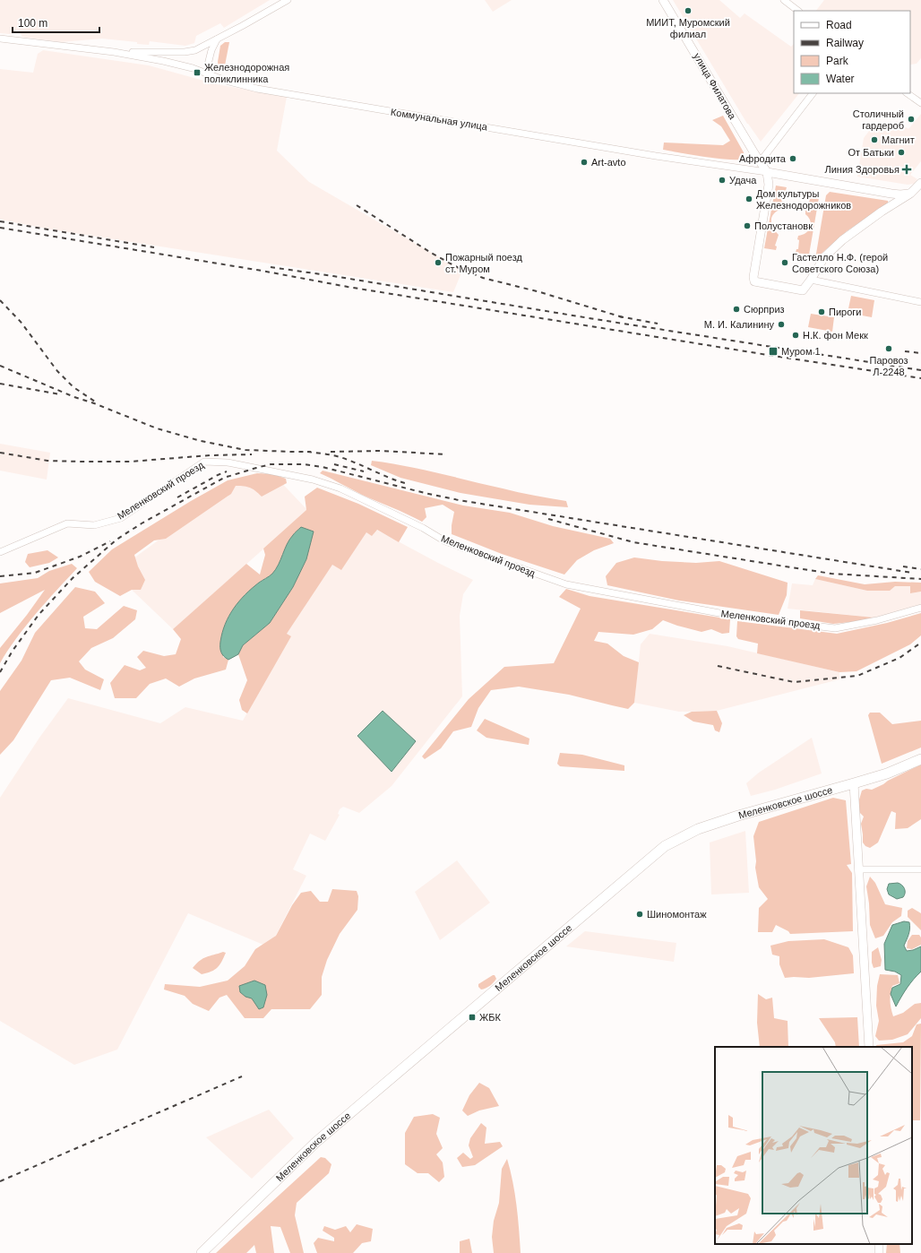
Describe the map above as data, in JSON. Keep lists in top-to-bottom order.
{
  "streets": {
    "main road": ["Меленковское шоссе"],
    "street": ["улица Филатова", "Коммунальная улица", "Меленковский проезд"]
  },
  "crossings": [
    ["улица Филатова", "Коммунальная улица"]
  ],
  "places": {
    "other": [
      "МИИТ, Муромский филиал",
      "Столичный гардероб",
      "Магнит",
      "От Батьки",
      "Афродита",
      "Art-avto",
      "Удача",
      "Дом культуры Железнодорожников",
      "Полустановк",
      "Пожарный поезд ст. Муром",
      "Гастелло Н.Ф. (герой Советского Союза)",
      "Сюрприз",
      "Пироги",
      "М. И. Калинину",
      "Н.К. фон Мекк",
      "Паровоз Л-2248",
      "Шиномонтаж"
    ],
    "transit": ["Железнодорожная поликлинника", "Муром 1", "ЖБК"],
    "health": ["Линия Здоровья"]
  },
  "legend": [
    "Road",
    "Railway",
    "Park",
    "Water"
  ],
  "scale_bar": "100 m"
}
